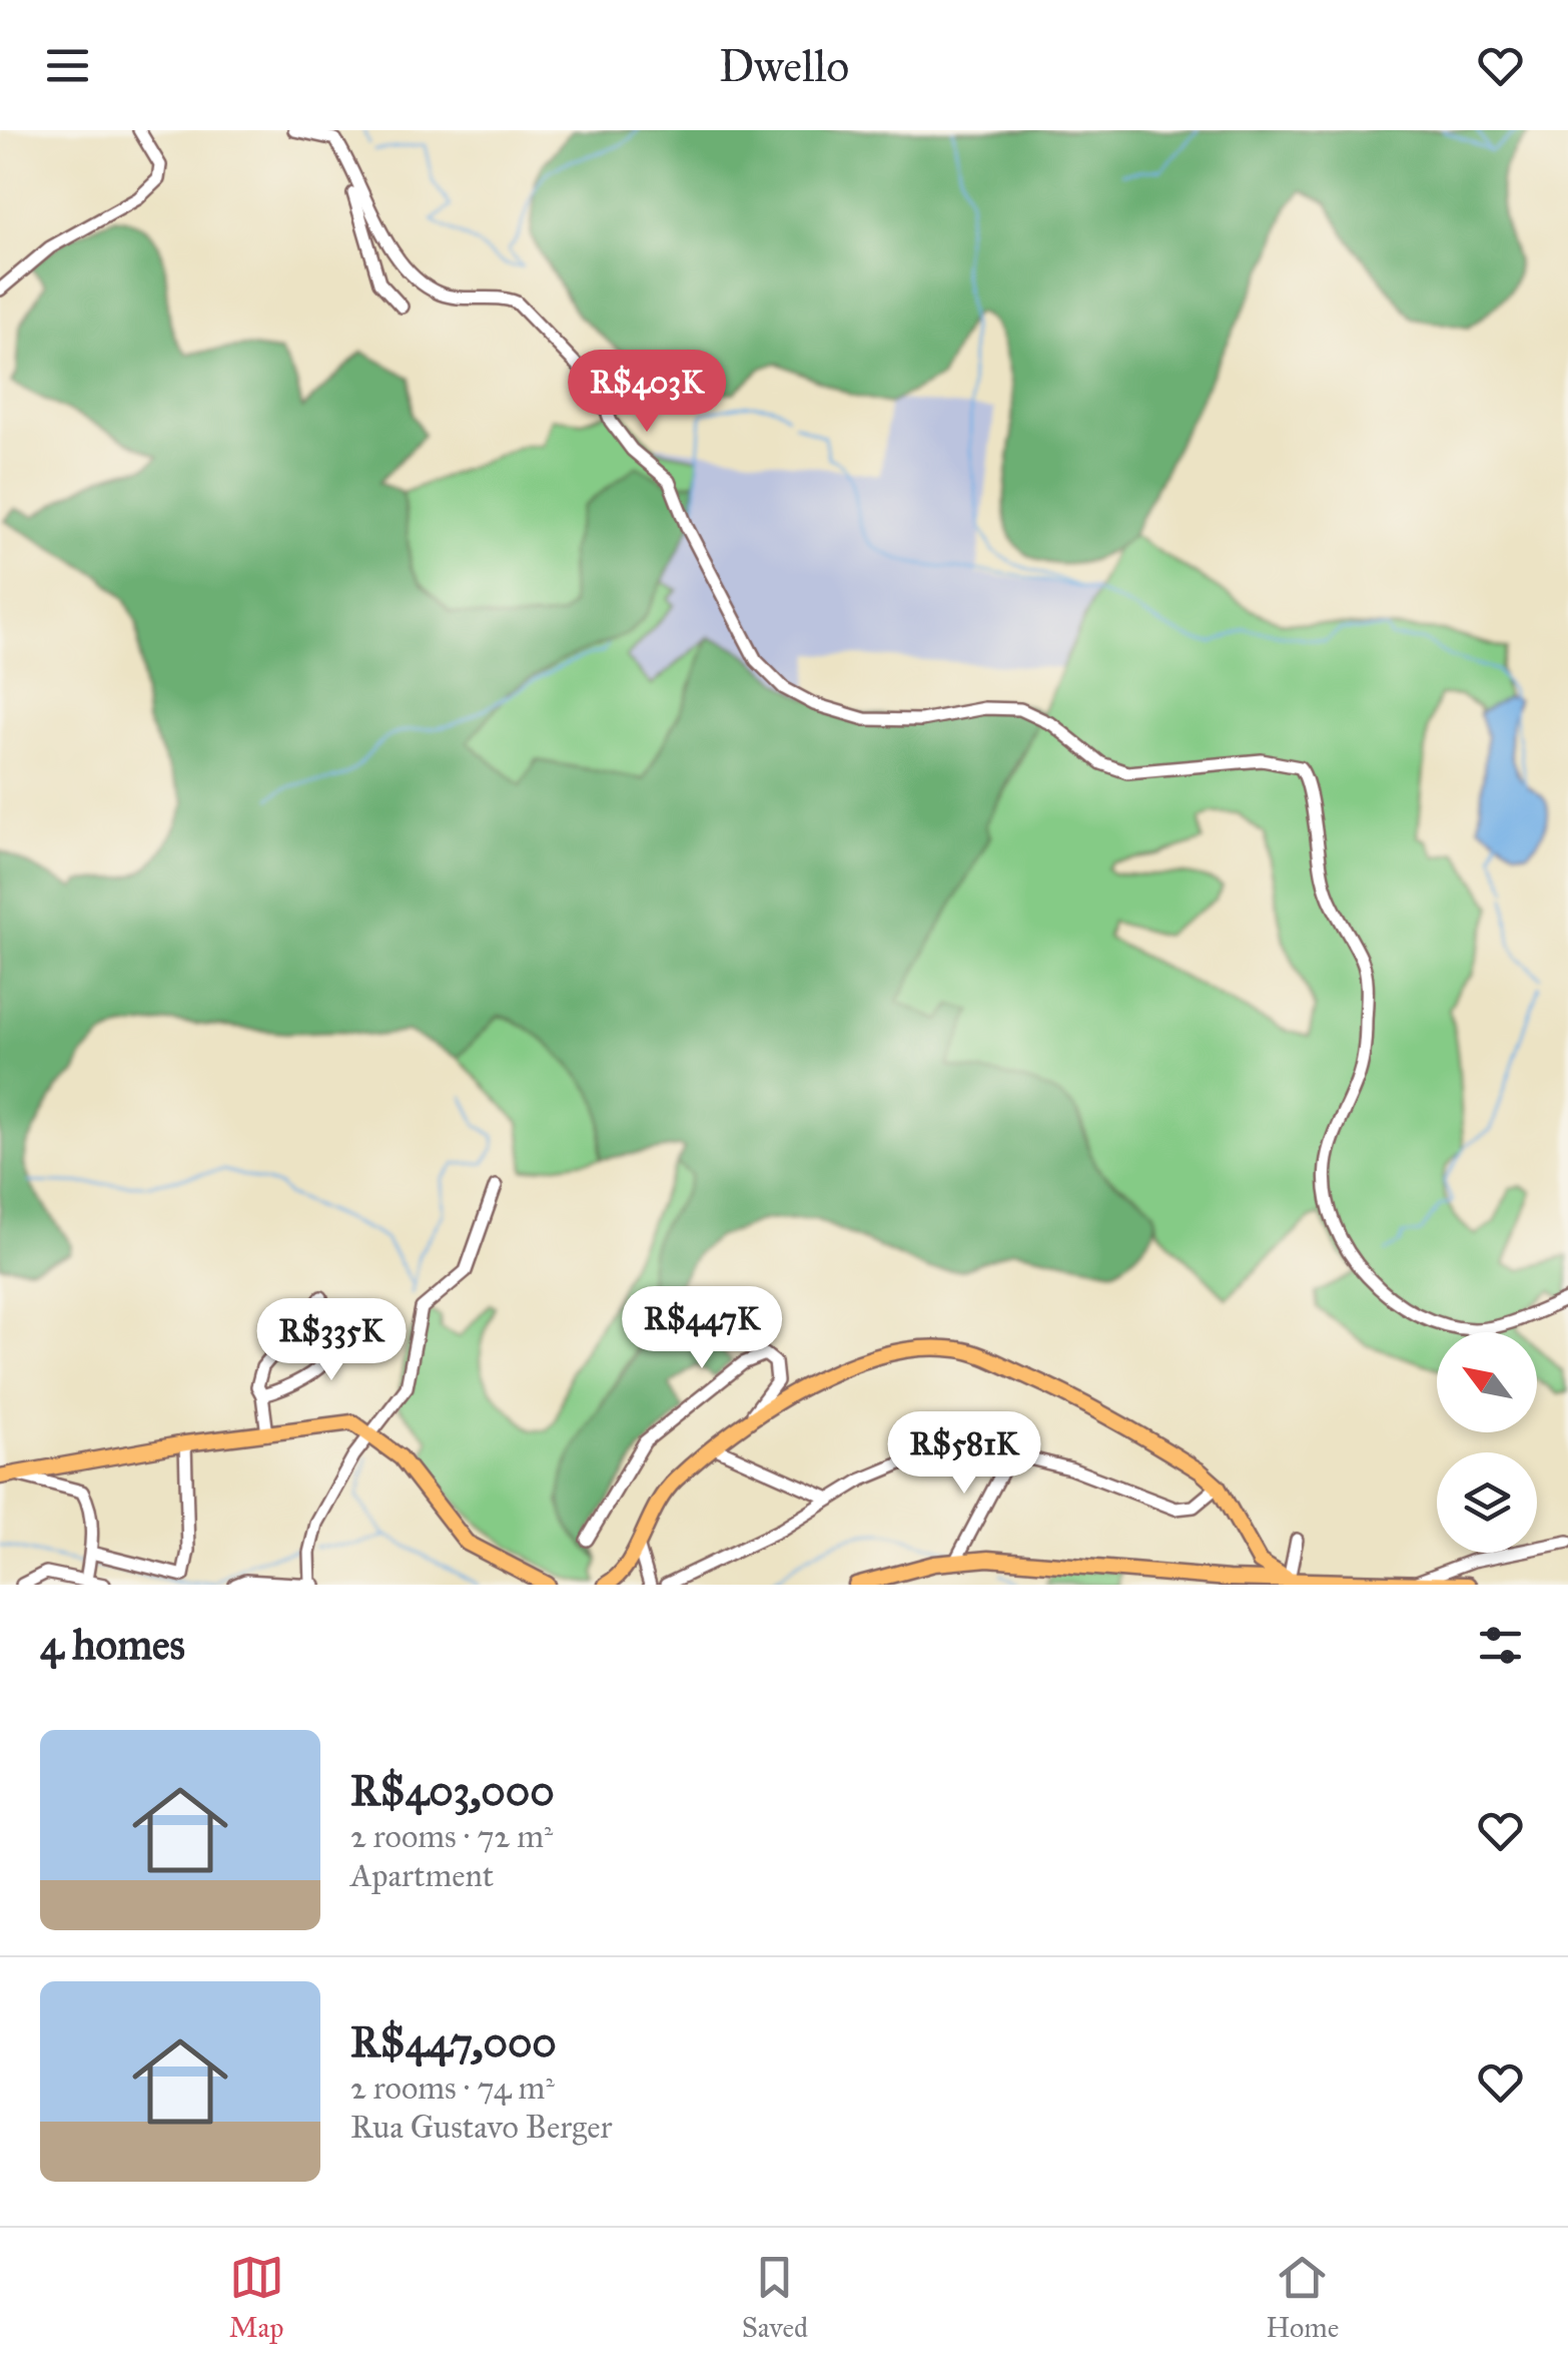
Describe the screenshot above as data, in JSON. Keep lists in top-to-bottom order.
{
  "north": "top left",
  "page": {
    "header": "Dwello",
    "price": [
      "R$403K",
      "R$447K",
      "R$335K",
      "R$581K"
    ],
    "heading": "4 homes",
    "list": [
      {
        "name": "R$403,000",
        "note": "2 rooms · 72 m² · Apartment"
      },
      {
        "name": "R$447,000",
        "note": "2 rooms · 74 m² · Rua Gustavo Berger"
      }
    ],
    "tabs": ["Map", "Saved", "Home"]
  }
}
